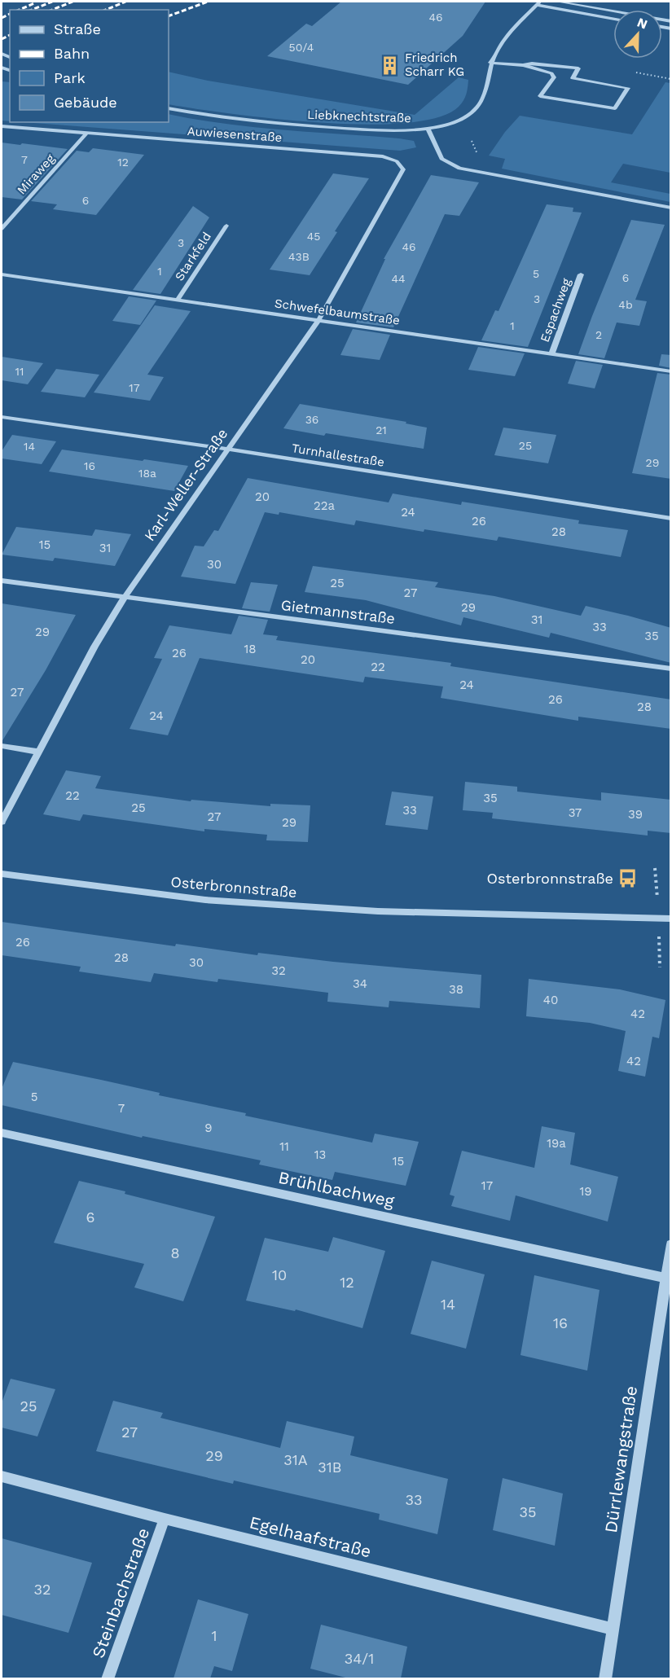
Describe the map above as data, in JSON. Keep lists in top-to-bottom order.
{
  "streets": {
    "street": [
      "Liebknechtstraße",
      "Auwiesenstraße",
      "Miraweg",
      "Starkfeld",
      "Espachweg",
      "Schwefelbaumstraße",
      "Turnhallestraße",
      "Karl-Weller-Straße",
      "Gietmannstraße",
      "Osterbronnstraße",
      "Brühlbachweg",
      "Dürrlewangstraße",
      "Egelhaafstraße",
      "Steinbachstraße"
    ]
  },
  "crossings": [
    ["Auwiesenstraße", "Miraweg"],
    ["Auwiesenstraße", "Karl-Weller-Straße"],
    ["Starkfeld", "Schwefelbaumstraße"],
    ["Espachweg", "Schwefelbaumstraße"],
    ["Schwefelbaumstraße", "Karl-Weller-Straße"],
    ["Turnhallestraße", "Karl-Weller-Straße"],
    ["Karl-Weller-Straße", "Gietmannstraße"],
    ["Brühlbachweg", "Dürrlewangstraße"],
    ["Dürrlewangstraße", "Egelhaafstraße"],
    ["Egelhaafstraße", "Steinbachstraße"]
  ],
  "places": {
    "building": ["Friedrich Scharr KG"],
    "bus stop": ["Osterbronnstraße"]
  },
  "house_numbers": [
    "46",
    "50/4",
    "7",
    "12",
    "6",
    "45",
    "3",
    "46",
    "43B",
    "1",
    "5",
    "6",
    "44",
    "3",
    "4b",
    "1",
    "2",
    "11",
    "17",
    "36",
    "21",
    "25",
    "14",
    "29",
    "16",
    "18a",
    "20",
    "22a",
    "24",
    "26",
    "28",
    "15",
    "31",
    "30",
    "25",
    "27",
    "29",
    "31",
    "33",
    "29",
    "35",
    "18",
    "26",
    "20",
    "22",
    "24",
    "27",
    "26",
    "28",
    "24",
    "22",
    "35",
    "25",
    "33",
    "37",
    "39",
    "27",
    "29",
    "26",
    "28",
    "30",
    "32",
    "34",
    "38",
    "40",
    "42",
    "42",
    "5",
    "7",
    "9",
    "19a",
    "11",
    "13",
    "15",
    "17",
    "19",
    "6",
    "8",
    "10",
    "12",
    "14",
    "16",
    "25",
    "27",
    "29",
    "31A",
    "31B",
    "33",
    "35",
    "32",
    "1",
    "34/1"
  ],
  "legend": [
    "Straße",
    "Bahn",
    "Park",
    "Gebäude"
  ],
  "north": "top"
}
